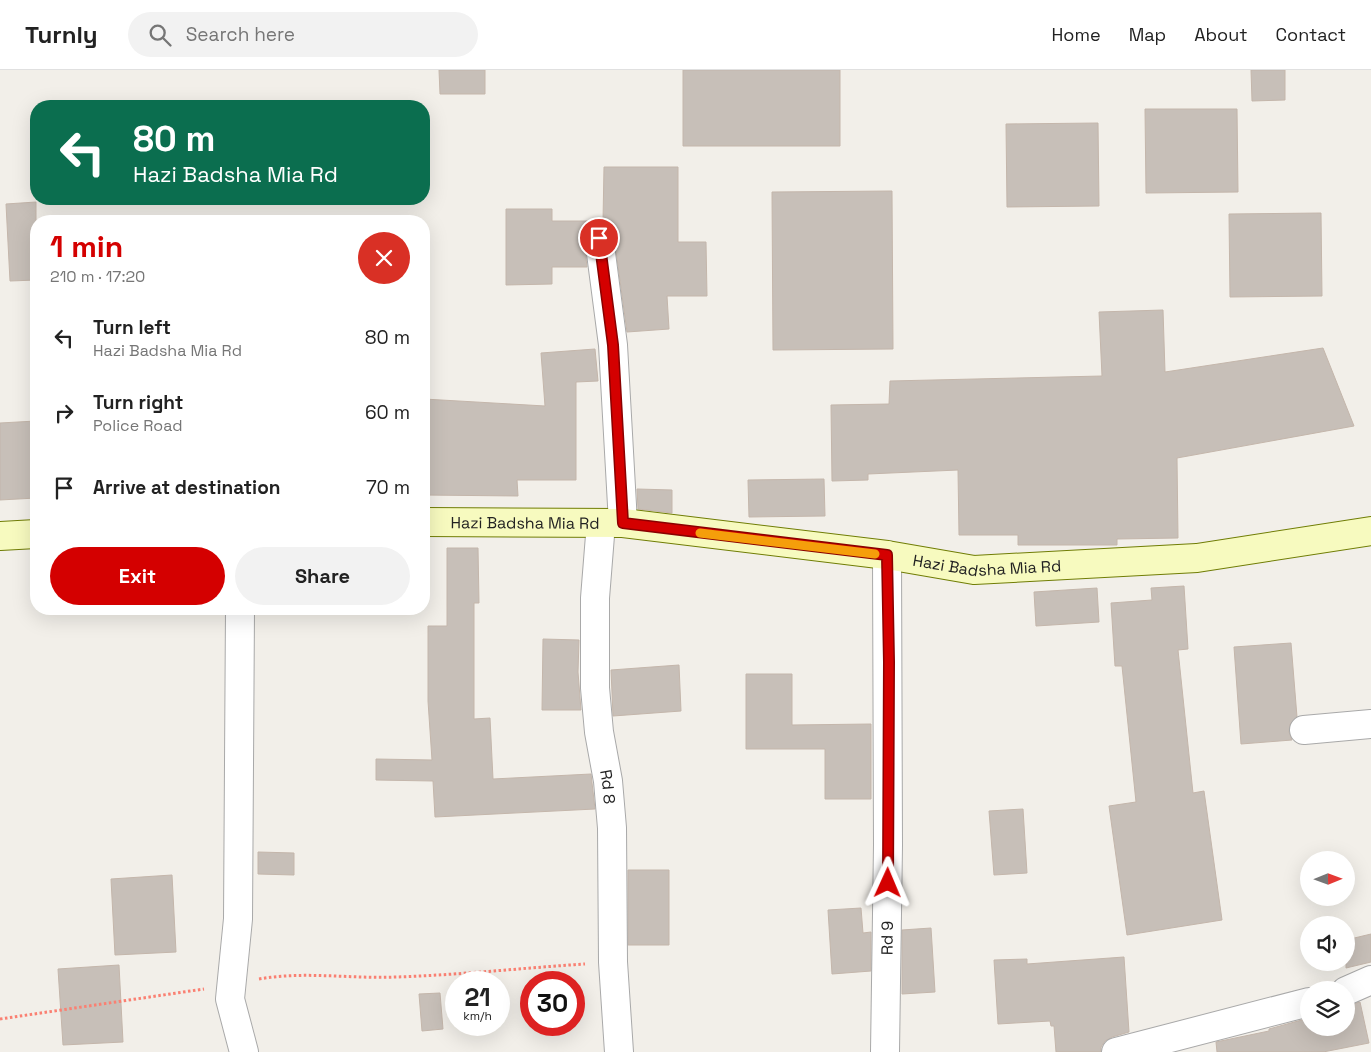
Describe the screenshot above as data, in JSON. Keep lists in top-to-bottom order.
{
  "streets": {
    "main road": ["Hazi Badsha Mia Rd"],
    "street": ["Rd 8", "Rd 9"]
  },
  "crossings": [
    ["Hazi Badsha Mia Rd", "Rd 8"],
    ["Hazi Badsha Mia Rd", "Rd 9"]
  ],
  "north": "right",
  "page": {
    "header": "Turnly",
    "search": "Search here",
    "nav": [
      "Home",
      "Map",
      "About",
      "Contact"
    ],
    "turn": ["80 m", "Hazi Badsha Mia Rd"],
    "heading": ["1 min", "210 m · 17:20"],
    "list": [
      {
        "name": "Turn left",
        "note": "Hazi Badsha Mia Rd",
        "value": "80 m"
      },
      {
        "name": "Turn right",
        "note": "Police Road",
        "value": "60 m"
      },
      {
        "name": "Arrive at destination",
        "value": "70 m"
      }
    ],
    "buttons": ["Exit", "Share"],
    "speed": "21 km/h",
    "limit": "30"
  }
}
